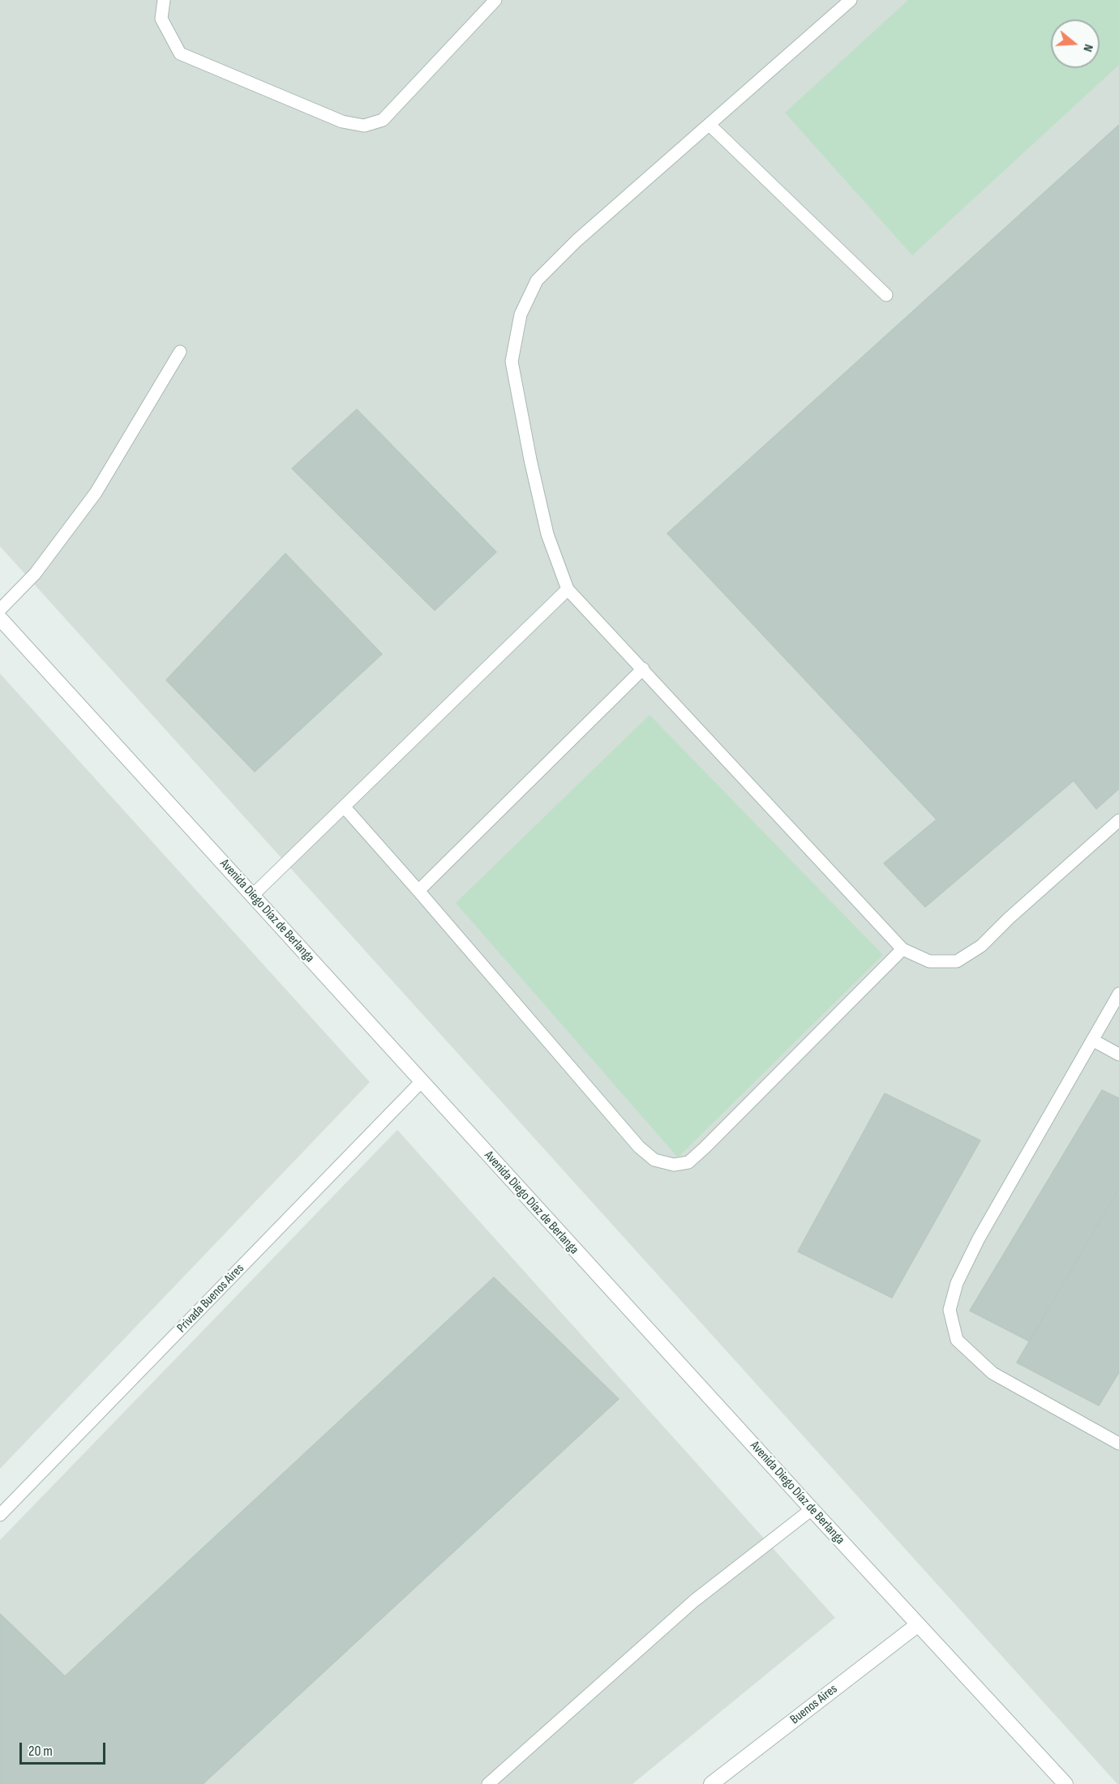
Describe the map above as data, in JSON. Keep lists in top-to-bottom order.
{
  "streets": {
    "street": ["Avenida Diego Díaz de Berlanga", "Buenos Aires"],
    "lane": ["Privada Buenos Aires"]
  },
  "crossings": [
    ["Avenida Diego Díaz de Berlanga", "Privada Buenos Aires"],
    ["Avenida Diego Díaz de Berlanga", "Buenos Aires"]
  ],
  "scale_bar": "20 m",
  "north": "right"
}
